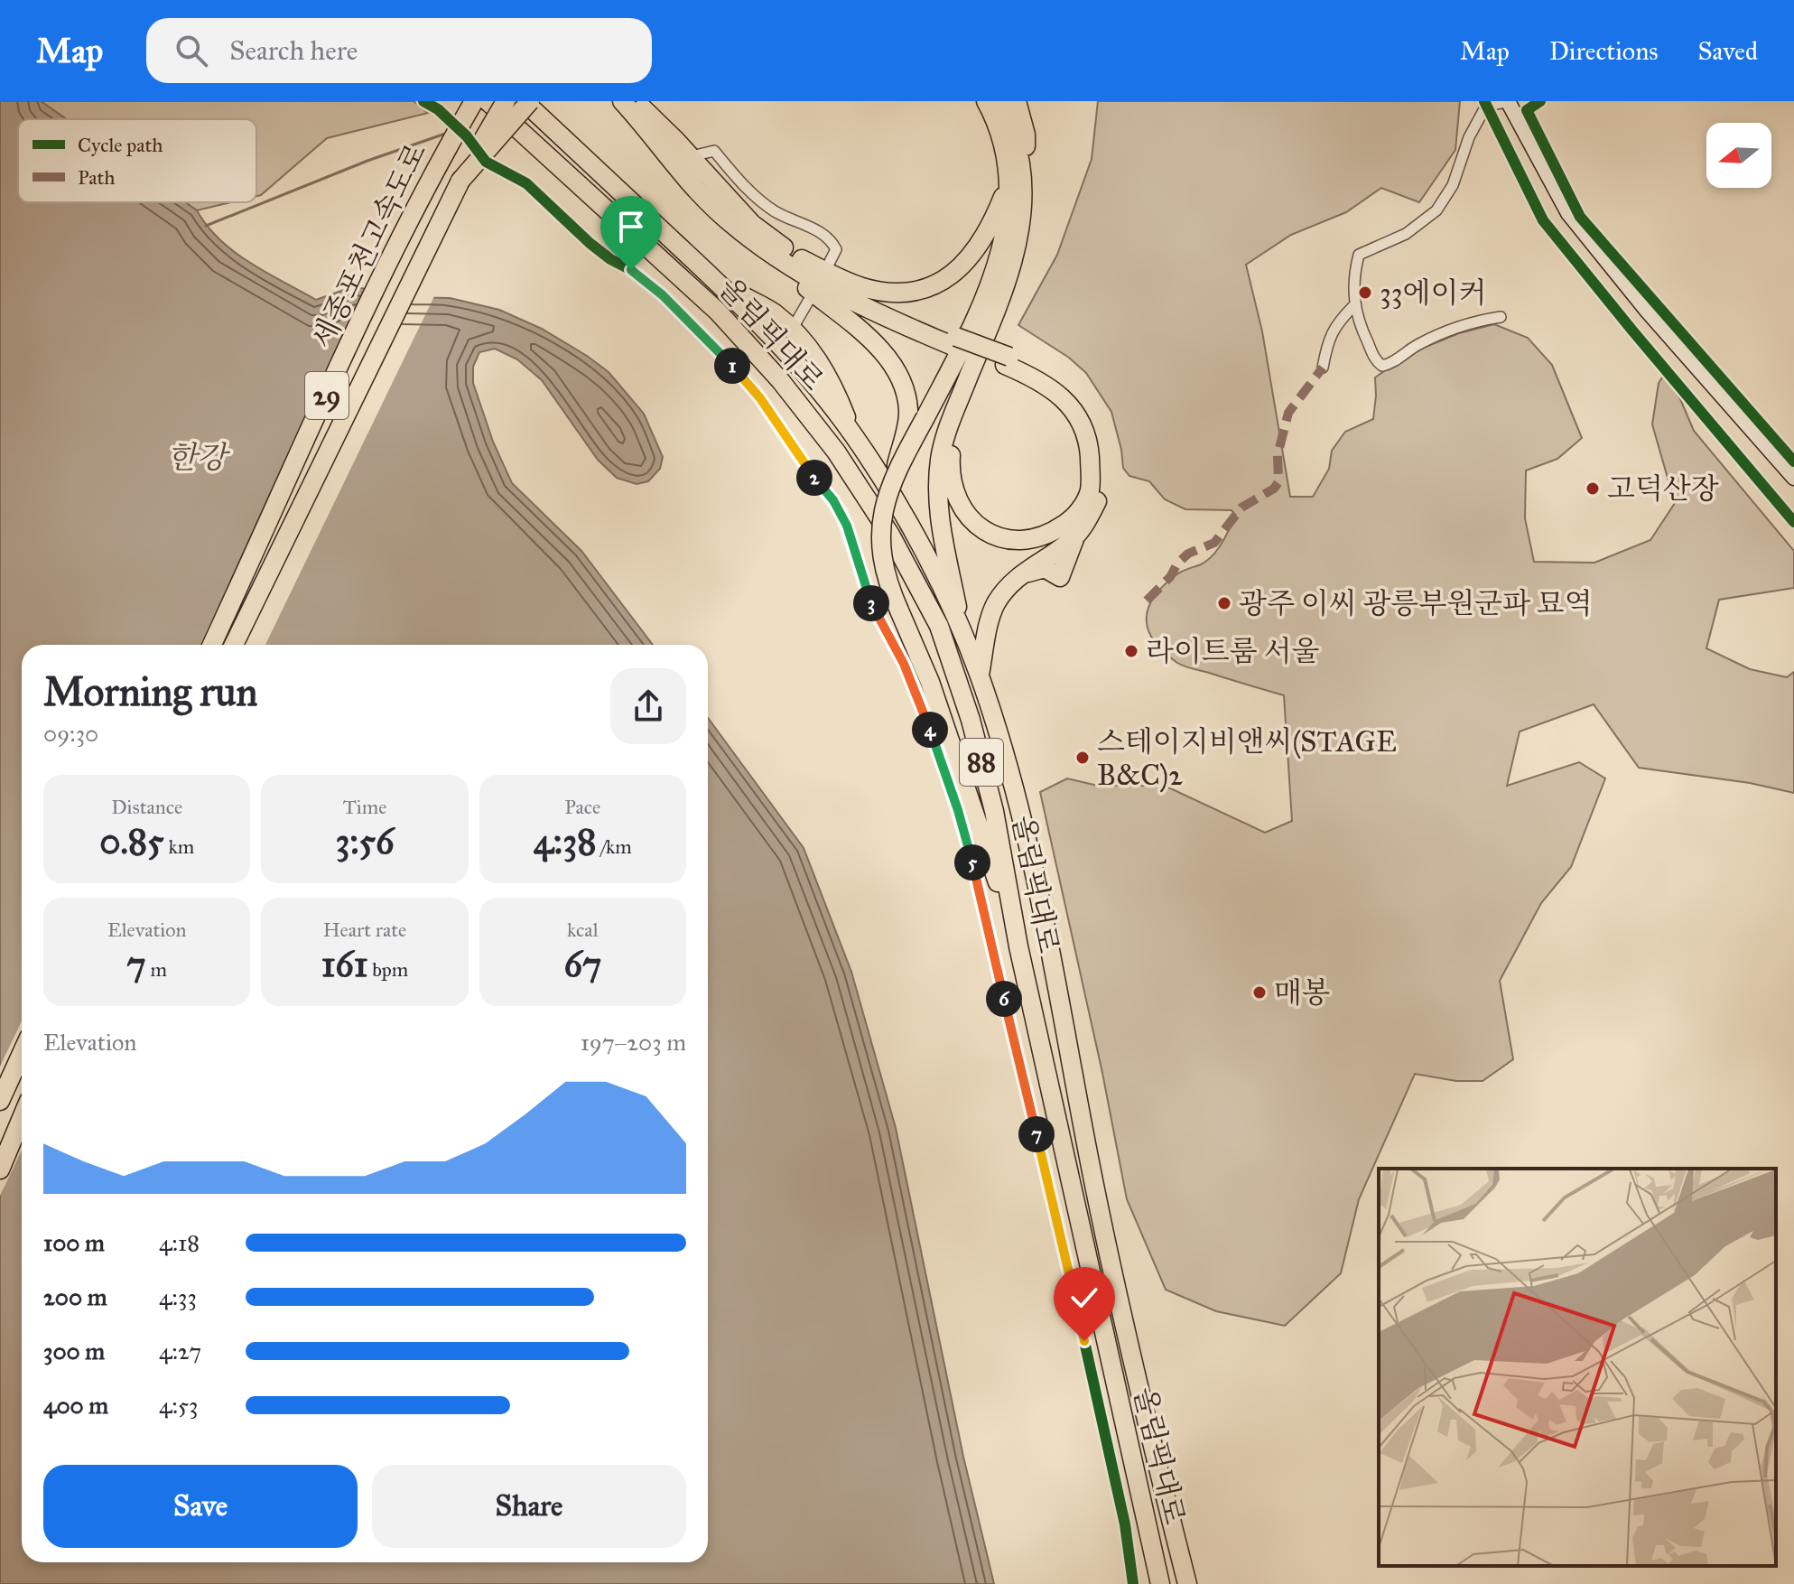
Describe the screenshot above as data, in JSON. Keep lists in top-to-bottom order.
{
  "streets": {
    "highway": [
      "세종포천고속도로",
      "올림픽대로",
      "29",
      "88"
    ]
  },
  "water": ["한강"],
  "places": [
    "33에이커",
    "고덕산장",
    "광주 이씨 광릉부원군파 묘역",
    "라이트룸 서울",
    "스테이지비앤씨(STAGE B&C)2",
    "매봉"
  ],
  "legend": ["Cycle path", "Path"],
  "north": "left",
  "page": {
    "header": "Map",
    "search": "Search here",
    "nav": ["Map", "Directions", "Saved"],
    "pins": [
      "1",
      "2",
      "3",
      "4",
      "5",
      "6",
      "7"
    ],
    "heading": ["Morning run", "09:30"],
    "stats": [
      ["Distance", "0.85 km"],
      ["Time", "3:56"],
      ["Pace", "4:38 /km"],
      ["Elevation", "7 m"],
      ["Heart rate", "161 bpm"],
      ["kcal", "67"]
    ],
    "chart": ["Elevation", "197–203 m"],
    "list": [
      {
        "name": "100 m",
        "note": "4:18"
      },
      {
        "name": "200 m",
        "note": "4:33"
      },
      {
        "name": "300 m",
        "note": "4:27"
      },
      {
        "name": "400 m",
        "note": "4:53"
      }
    ],
    "buttons": ["Save", "Share"]
  }
}
